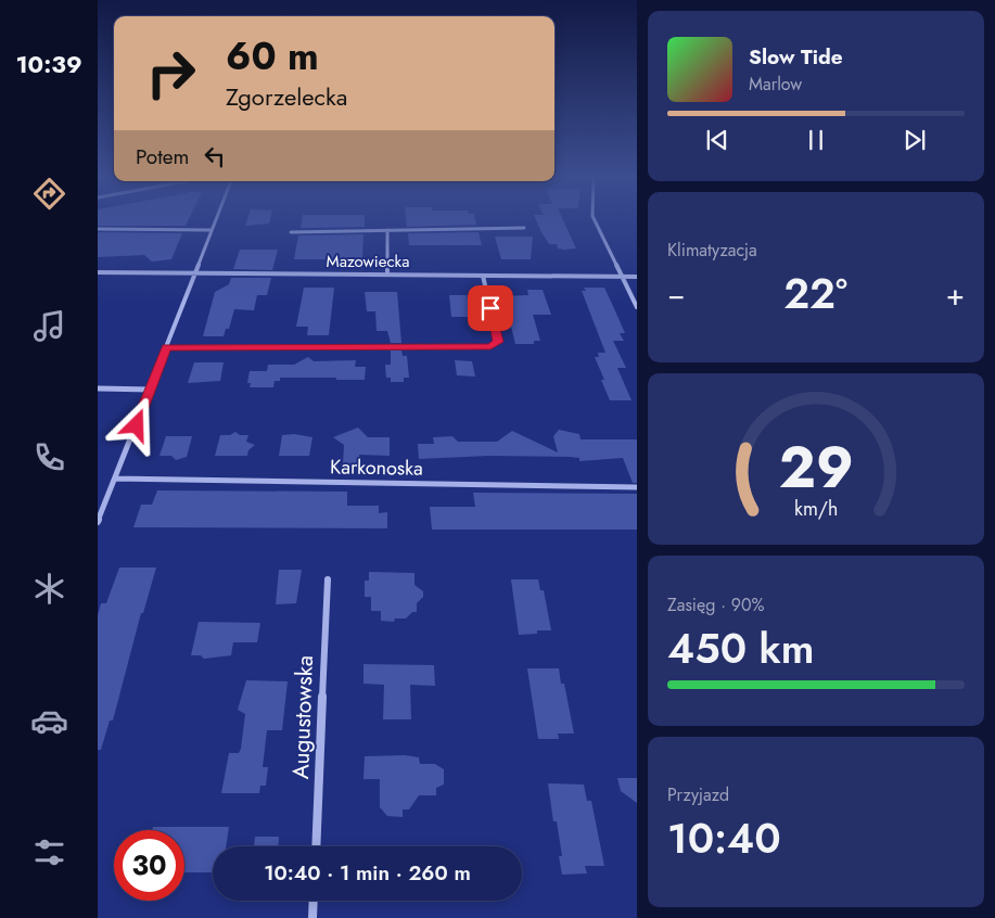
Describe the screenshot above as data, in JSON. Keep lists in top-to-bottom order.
{
  "streets": {
    "street": ["Mazowiecka", "Karkonoska", "Augustowska"]
  },
  "page": {
    "tabs": "10:39",
    "turn": ["60 m", "Zgorzelecka"],
    "song": ["Slow Tide", "Marlow"],
    "then": "Potem",
    "tile": [
      "Klimatyzacja",
      ["Zasięg · 90%", "450 km"],
      ["Przyjazd", "10:40"]
    ],
    "heat": ["−", "22°", "+"],
    "limit": "30",
    "trip": "10:40 · 1 min · 260 m",
    "gauge": ["29", "km/h"]
  }
}
